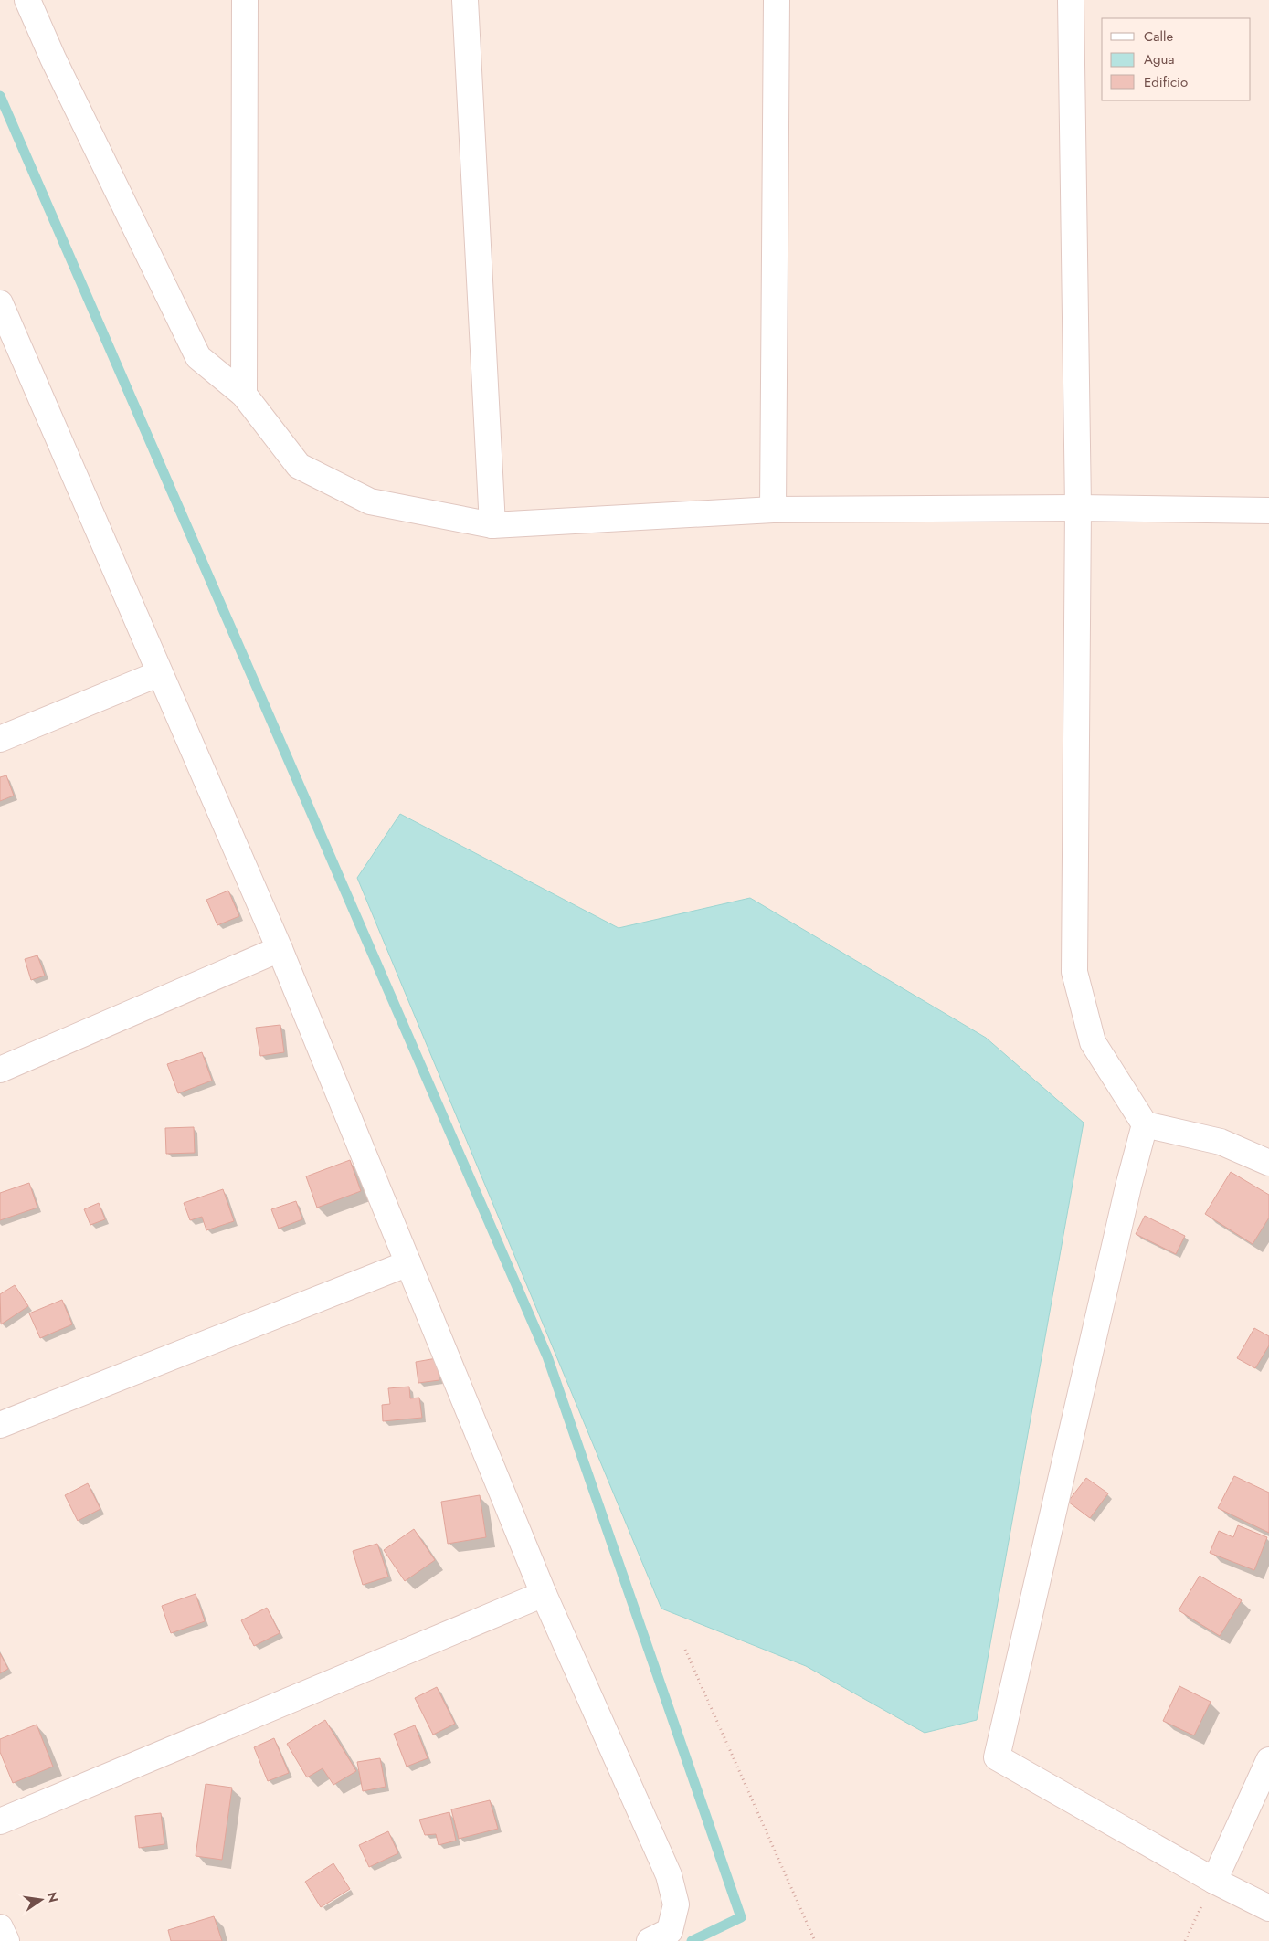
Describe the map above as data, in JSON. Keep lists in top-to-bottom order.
{
  "legend": ["Calle", "Agua", "Edificio"],
  "north": "right"
}
